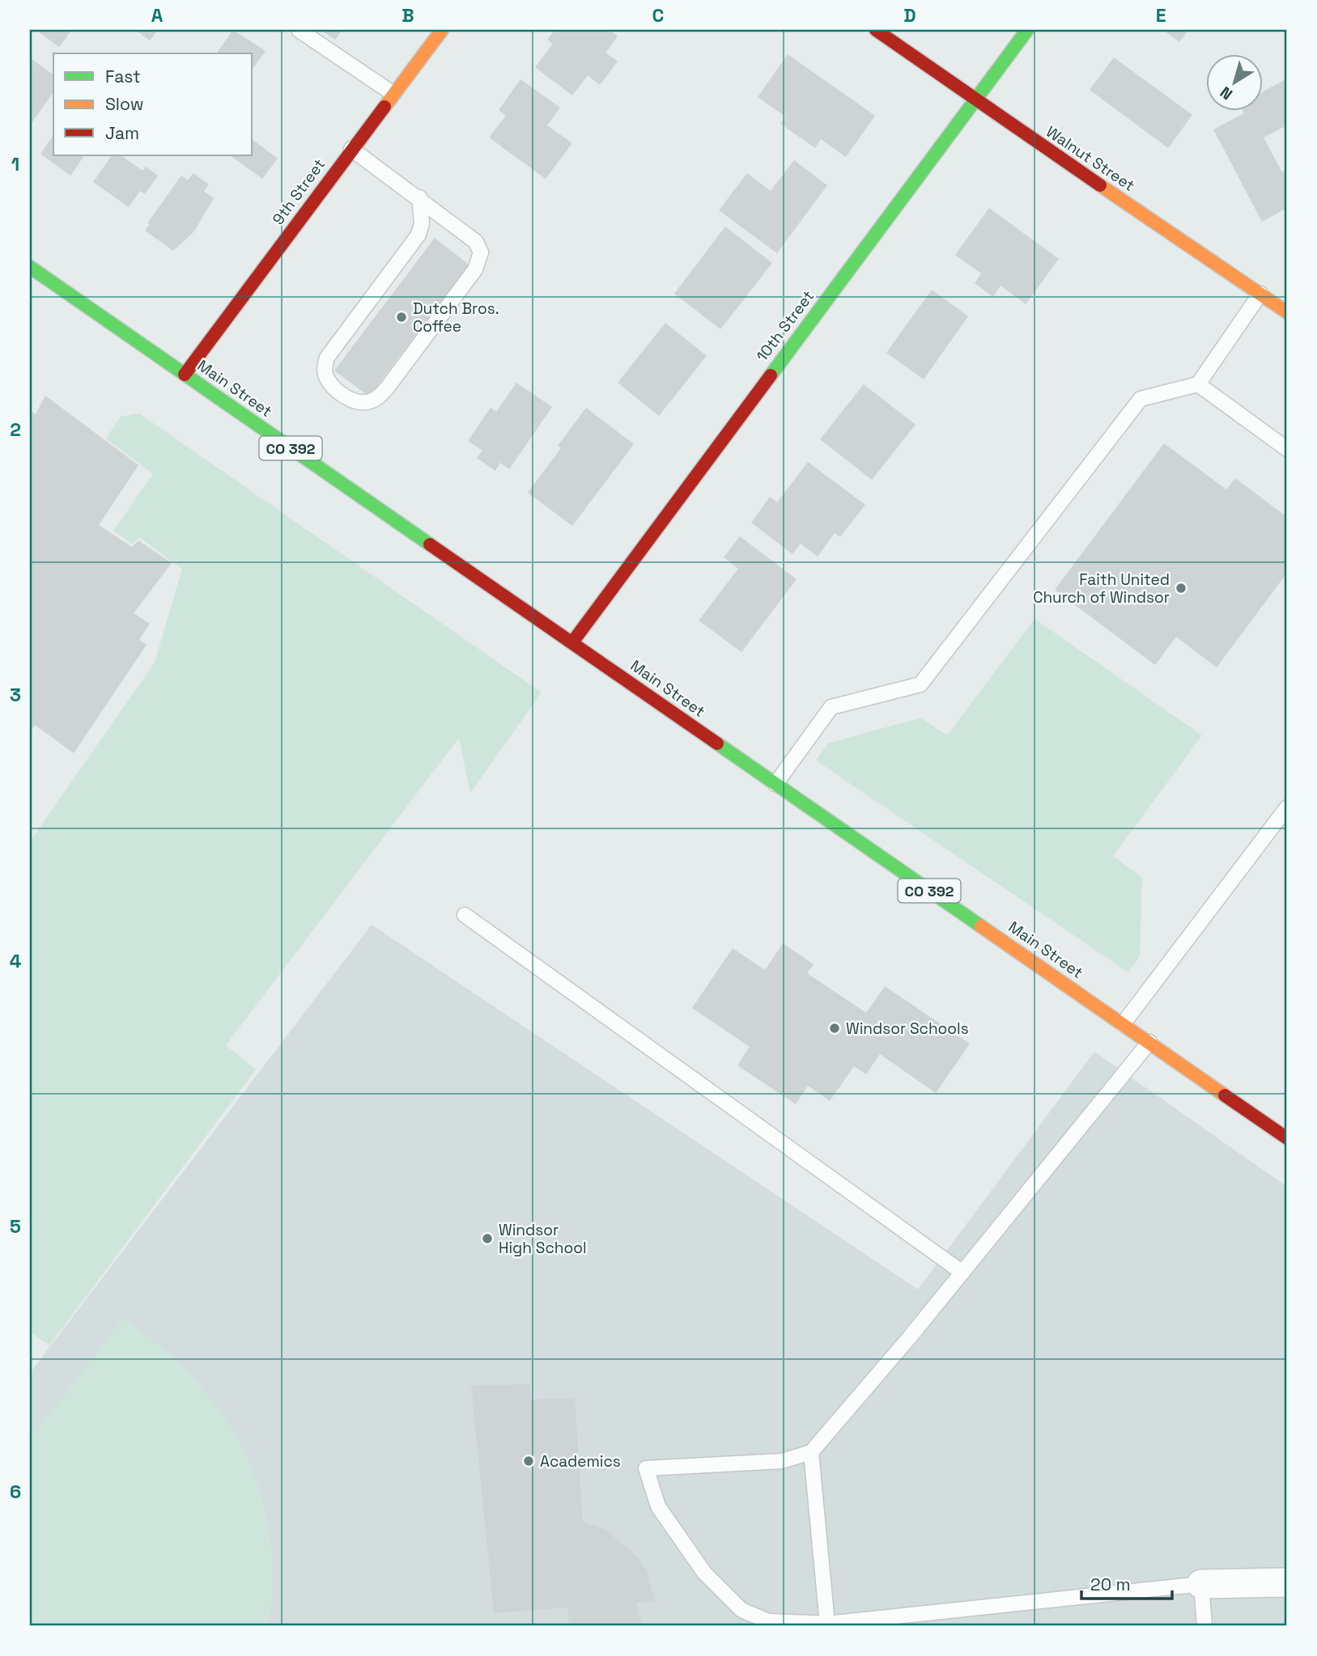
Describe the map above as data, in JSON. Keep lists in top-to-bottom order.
{
  "streets": {
    "street": [
      "Walnut Street",
      "9th Street",
      "10th Street",
      "Main Street",
      "CO 392"
    ]
  },
  "crossings": [
    ["Walnut Street", "10th Street"],
    ["9th Street", "Main Street"],
    ["10th Street", "Main Street"]
  ],
  "places": [
    "Dutch Bros. Coffee",
    "Faith United Church of Windsor",
    "Windsor Schools",
    "Windsor High School",
    "Academics"
  ],
  "legend": ["Fast", "Slow", "Jam"],
  "scale_bar": "20 m",
  "north": "bottom left",
  "grid": {
    "columns": [
      "A",
      "B",
      "C",
      "D",
      "E"
    ],
    "rows": [
      "1",
      "2",
      "3",
      "4",
      "5",
      "6"
    ]
  }
}
